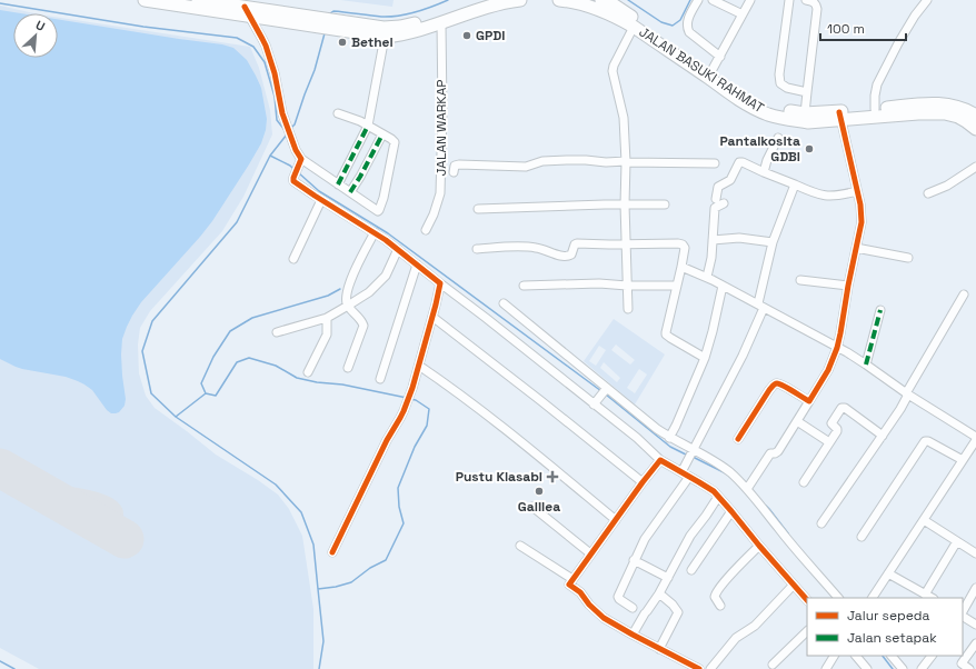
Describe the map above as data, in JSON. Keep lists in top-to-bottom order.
{
  "streets": {
    "highway": ["JALAN BASUKI RAHMAT"],
    "street": ["JALAN WARKAP"]
  },
  "places": {
    "other": [
      "GPDI",
      "Bethel",
      "Pantaikosita GDBI",
      "Galilea"
    ],
    "health": ["Pustu Klasabi"]
  },
  "legend": ["Jalur sepeda", "Jalan setapak"],
  "scale_bar": "100 m",
  "north": "top right"
}
